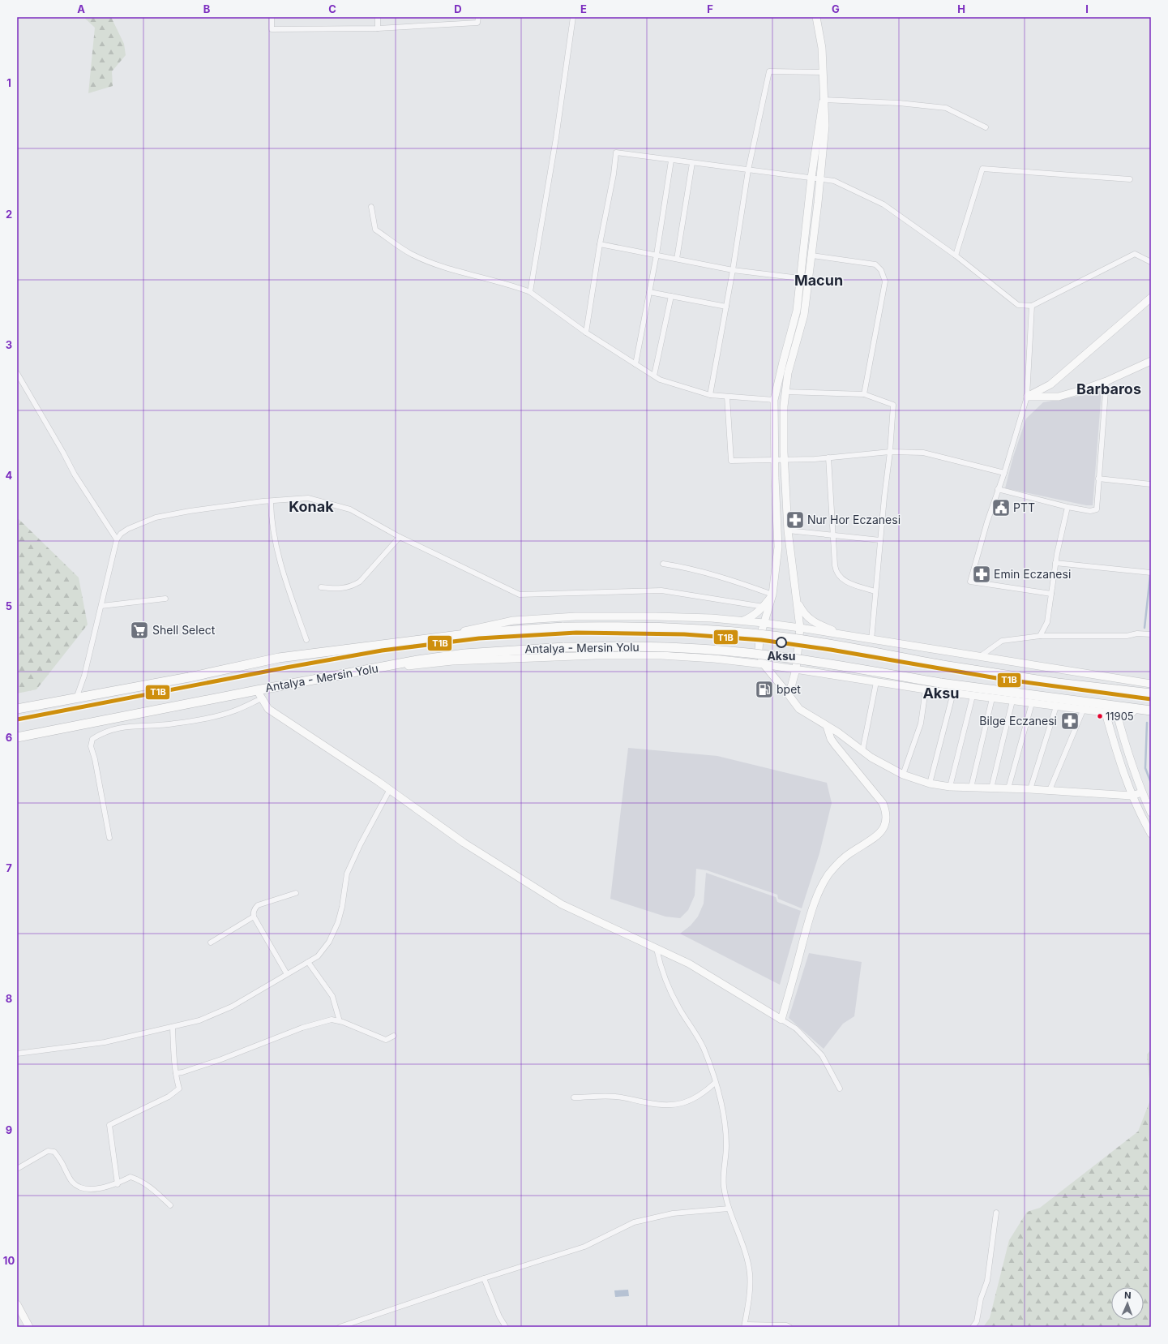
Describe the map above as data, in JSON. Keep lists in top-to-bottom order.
{
  "streets": {
    "highway": ["Antalya - Mersin Yolu"]
  },
  "districts": [
    "Macun",
    "Barbaros",
    "Konak",
    "Aksu"
  ],
  "places": {
    "public building": ["PTT"],
    "pharmacy": ["Nur Hor Eczanesi", "Emin Eczanesi", "Bilge Eczanesi"],
    "supermarket": ["Shell Select"],
    "other": ["Aksu", "11905"],
    "fuel station": ["bpet"]
  },
  "lines": ["transit line T1B"],
  "north": "top",
  "grid": {
    "columns": [
      "A",
      "B",
      "C",
      "D",
      "E",
      "F",
      "G",
      "H",
      "I"
    ],
    "rows": [
      "1",
      "2",
      "3",
      "4",
      "5",
      "6",
      "7",
      "8",
      "9",
      "10"
    ]
  }
}
